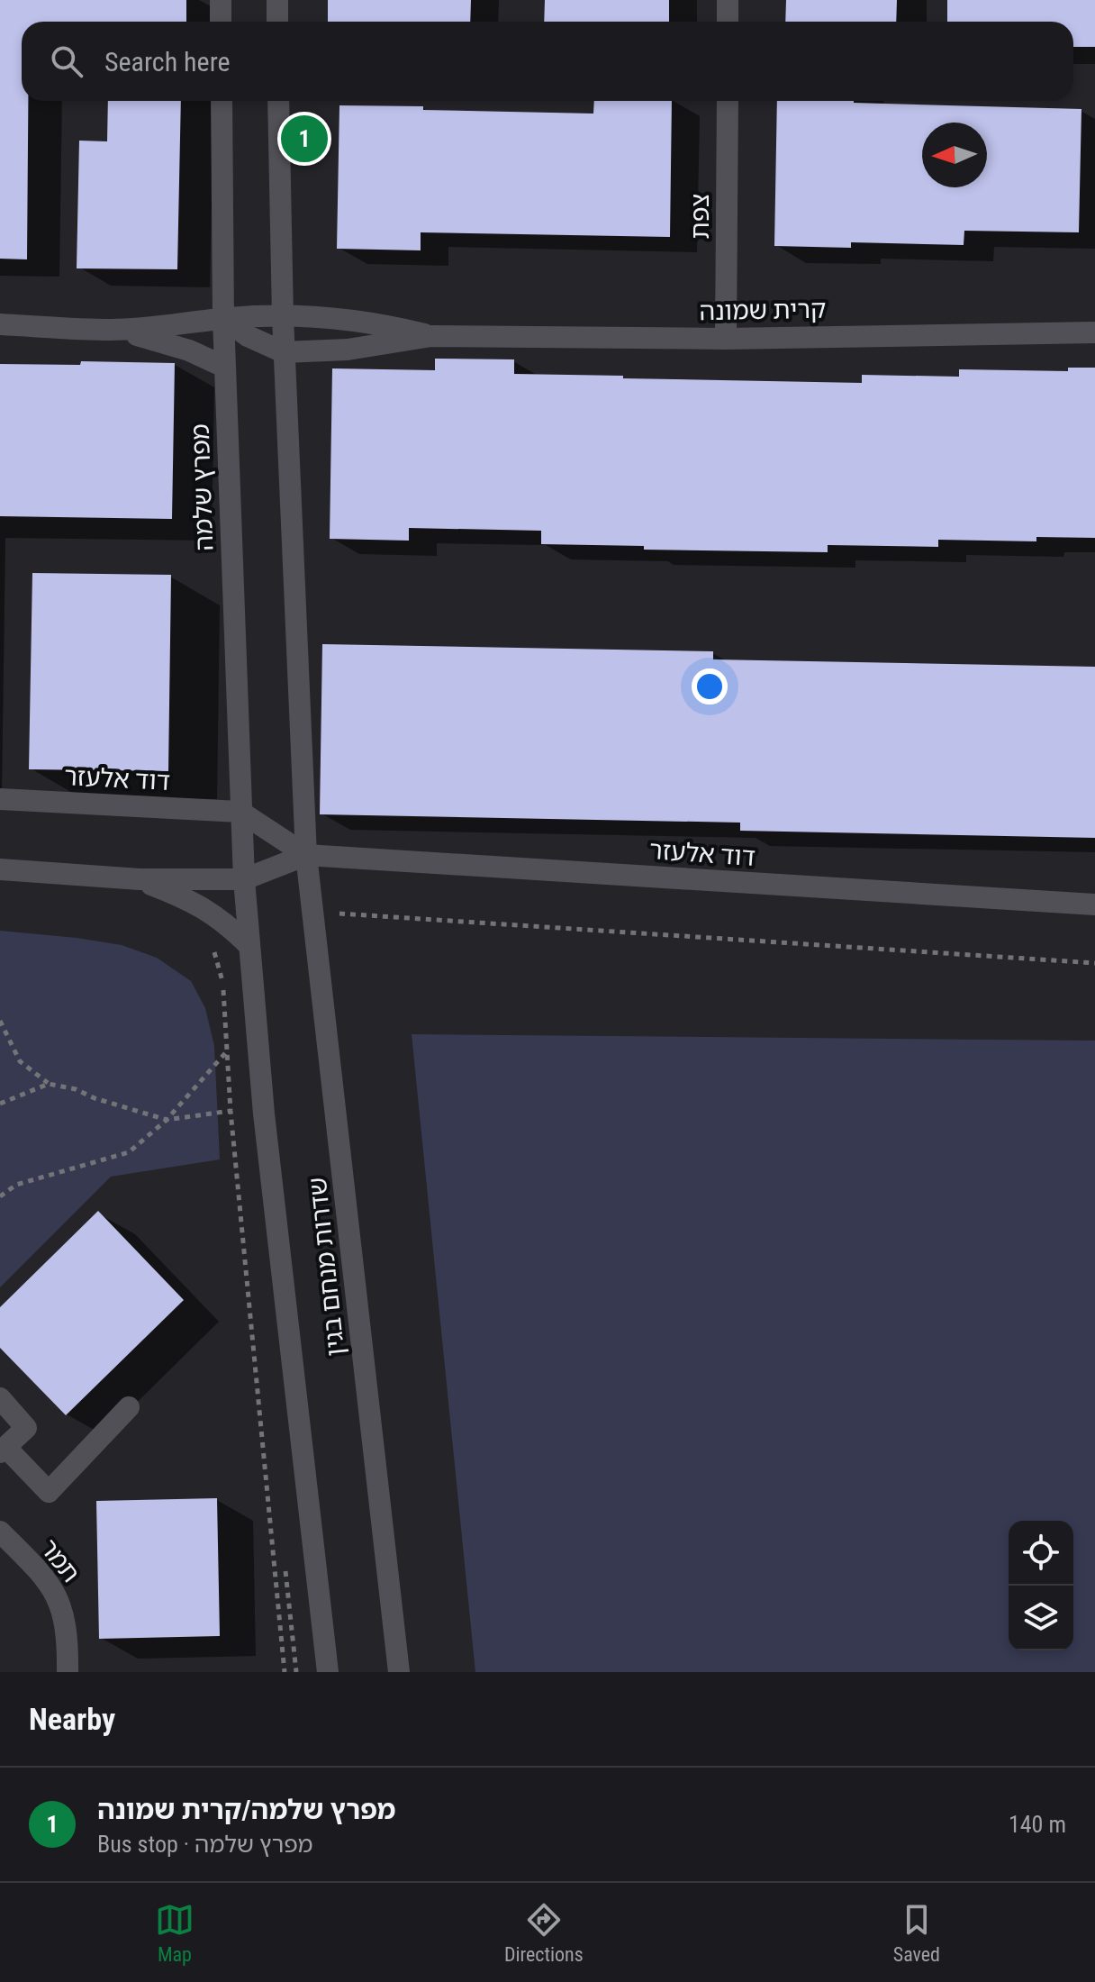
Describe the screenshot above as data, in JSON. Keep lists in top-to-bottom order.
{
  "streets": {
    "street": [
      "צפת",
      "קרית שמונה",
      "מפרץ שלמה",
      "דוד אלעזר",
      "שדרות מנחם בגין",
      "תמר"
    ]
  },
  "crossings": [
    ["צפת", "קרית שמונה"],
    ["קרית שמונה", "מפרץ שלמה"],
    ["מפרץ שלמה", "דוד אלעזר"],
    ["מפרץ שלמה", "שדרות מנחם בגין"],
    ["דוד אלעזר", "שדרות מנחם בגין"]
  ],
  "north": "left",
  "page": {
    "search": "Search here",
    "pins": "1",
    "heading": "Nearby",
    "list": [
      {
        "mark": "1",
        "name": "מפרץ שלמה/קרית שמונה",
        "note": "Bus stop · מפרץ שלמה",
        "value": "140 m"
      }
    ],
    "nav": ["Map", "Directions", "Saved"]
  }
}
